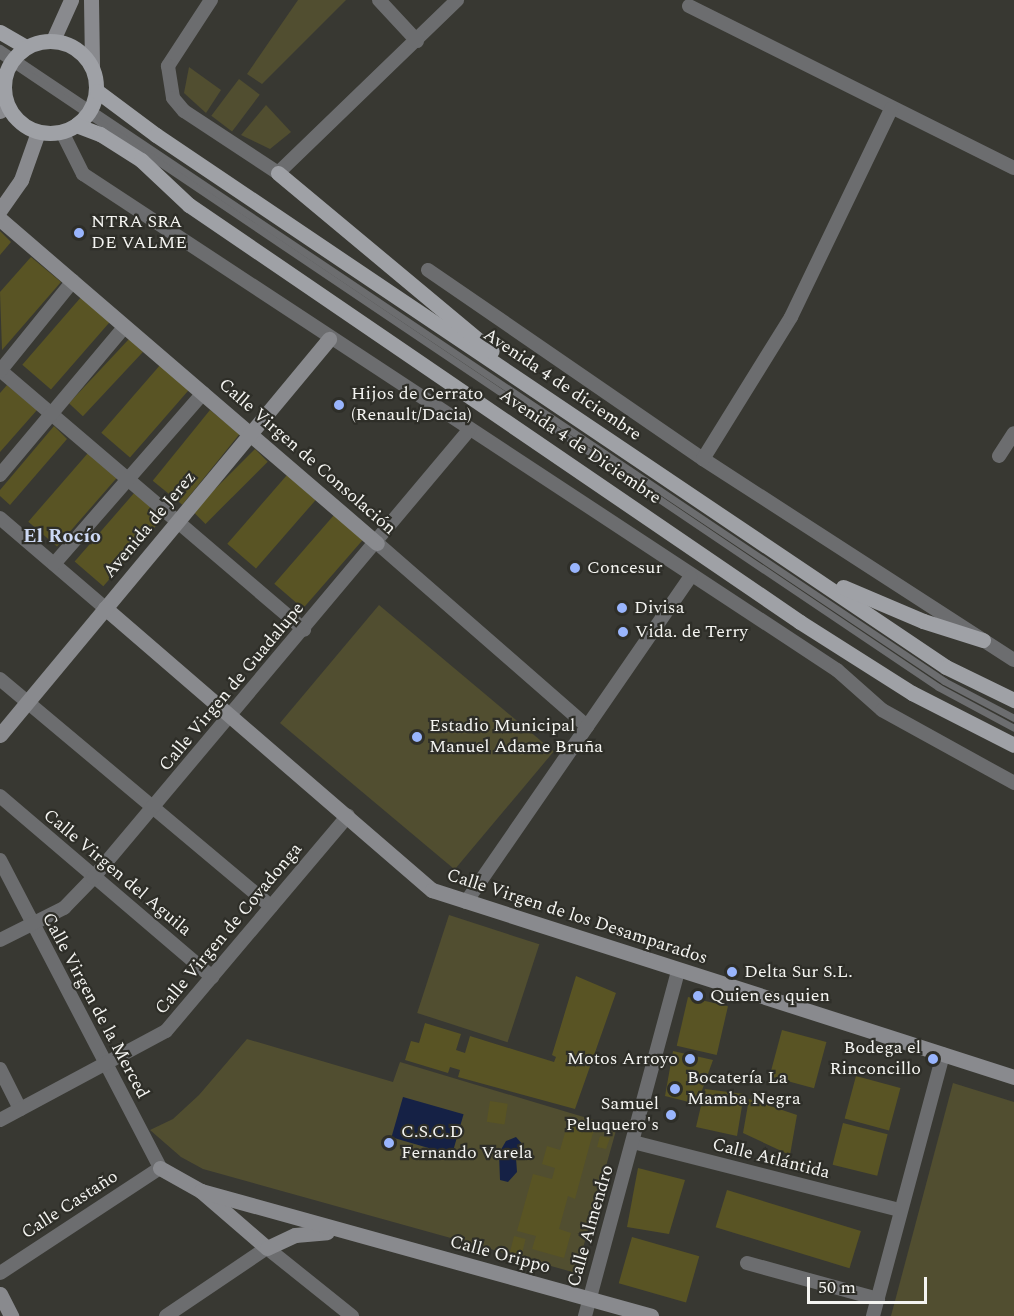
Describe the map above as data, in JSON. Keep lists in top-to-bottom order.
{
  "streets": {
    "main road": ["Avenida 4 de diciembre", "Avenida 4 de Diciembre"],
    "street": [
      "Calle Virgen de Consolación",
      "Avenida de Jerez",
      "Calle Virgen de Guadalupe",
      "Calle Virgen del Aguila",
      "Calle Virgen de los Desamparados",
      "Calle Virgen de Covadonga",
      "Calle Virgen de la Merced",
      "Calle Atlántida",
      "Calle Castaño",
      "Calle Almendro",
      "Calle Orippo"
    ]
  },
  "crossings": [
    ["Calle Virgen de Consolación", "Avenida de Jerez"],
    ["Calle Virgen de Consolación", "Calle Virgen de Guadalupe"],
    ["Avenida de Jerez", "Calle Virgen de los Desamparados"],
    ["Calle Virgen de Guadalupe", "Calle Virgen del Aguila"],
    ["Calle Virgen de Guadalupe", "Calle Virgen de los Desamparados"],
    ["Calle Virgen de Guadalupe", "Calle Virgen de la Merced"],
    ["Calle Virgen del Aguila", "Calle Virgen de Covadonga"],
    ["Calle Virgen de los Desamparados", "Calle Virgen de Covadonga"],
    ["Calle Virgen de los Desamparados", "Calle Almendro"],
    ["Calle Virgen de Covadonga", "Calle Virgen de la Merced"],
    ["Calle Virgen de la Merced", "Calle Castaño"],
    ["Calle Atlántida", "Calle Almendro"],
    ["Calle Almendro", "Calle Orippo"]
  ],
  "districts": ["El Rocío"],
  "places": [
    "NTRA SRA DE VALME",
    "Hijos de Cerrato (Renault/Dacia)",
    "Concesur",
    "Divisa",
    "Vida. de Terry",
    "Estadio Municipal Manuel Adame Bruña",
    "Delta Sur S.L.",
    "Quien es quien",
    "Motos Arroyo",
    "Bodega el Rinconcillo",
    "Bocatería La Mamba Negra",
    "Samuel Peluquero's",
    "C.S.C.D Fernando Varela"
  ],
  "scale_bar": "50 m"
}
